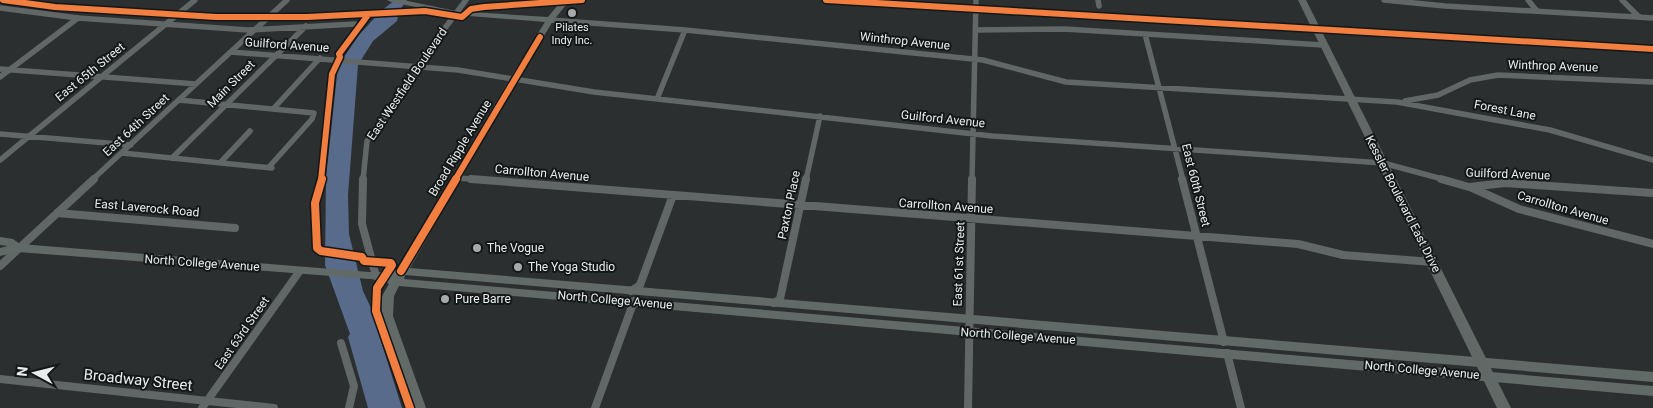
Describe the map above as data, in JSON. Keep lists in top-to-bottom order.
{
  "streets": {
    "main road": [
      "Winthrop Avenue",
      "Broad Ripple Avenue",
      "Kessler Boulevard East Drive",
      "North College Avenue"
    ],
    "street": [
      "Guilford Avenue",
      "East 65th Street",
      "Main Street",
      "East Westfield Boulevard",
      "Forest Lane",
      "East 64th Street",
      "Carrollton Avenue",
      "East 60th Street",
      "Paxton Place",
      "East Laverock Road",
      "East 61st Street",
      "East 63rd Street",
      "Broadway Street"
    ]
  },
  "crossings": [
    ["Winthrop Avenue", "East Westfield Boulevard"],
    ["Winthrop Avenue", "Forest Lane"],
    ["Winthrop Avenue", "Broad Ripple Avenue"],
    ["Winthrop Avenue", "East 60th Street"],
    ["Winthrop Avenue", "Kessler Boulevard East Drive"],
    ["Winthrop Avenue", "East 61st Street"],
    ["Guilford Avenue", "Main Street"],
    ["Guilford Avenue", "East Westfield Boulevard"],
    ["Guilford Avenue", "East 64th Street"],
    ["Guilford Avenue", "Broad Ripple Avenue"],
    ["Guilford Avenue", "Carrollton Avenue"],
    ["Guilford Avenue", "East 60th Street"],
    ["Guilford Avenue", "Kessler Boulevard East Drive"],
    ["Guilford Avenue", "Paxton Place"],
    ["Guilford Avenue", "East 61st Street"],
    ["East Westfield Boulevard", "North College Avenue"],
    ["Forest Lane", "Kessler Boulevard East Drive"],
    ["East 64th Street", "East Laverock Road"],
    ["East 64th Street", "North College Avenue"],
    ["Broad Ripple Avenue", "Carrollton Avenue"],
    ["Broad Ripple Avenue", "North College Avenue"],
    ["Carrollton Avenue", "East 60th Street"],
    ["Carrollton Avenue", "Kessler Boulevard East Drive"],
    ["Carrollton Avenue", "Paxton Place"],
    ["Carrollton Avenue", "East 61st Street"],
    ["East 60th Street", "North College Avenue"],
    ["Kessler Boulevard East Drive", "North College Avenue"],
    ["Paxton Place", "North College Avenue"],
    ["North College Avenue", "East 61st Street"],
    ["North College Avenue", "East 63rd Street"],
    ["East 63rd Street", "Broadway Street"]
  ],
  "places": [
    "Pilates Indy Inc.",
    "The Vogue",
    "The Yoga Studio",
    "Pure Barre"
  ],
  "north": "left"
}
